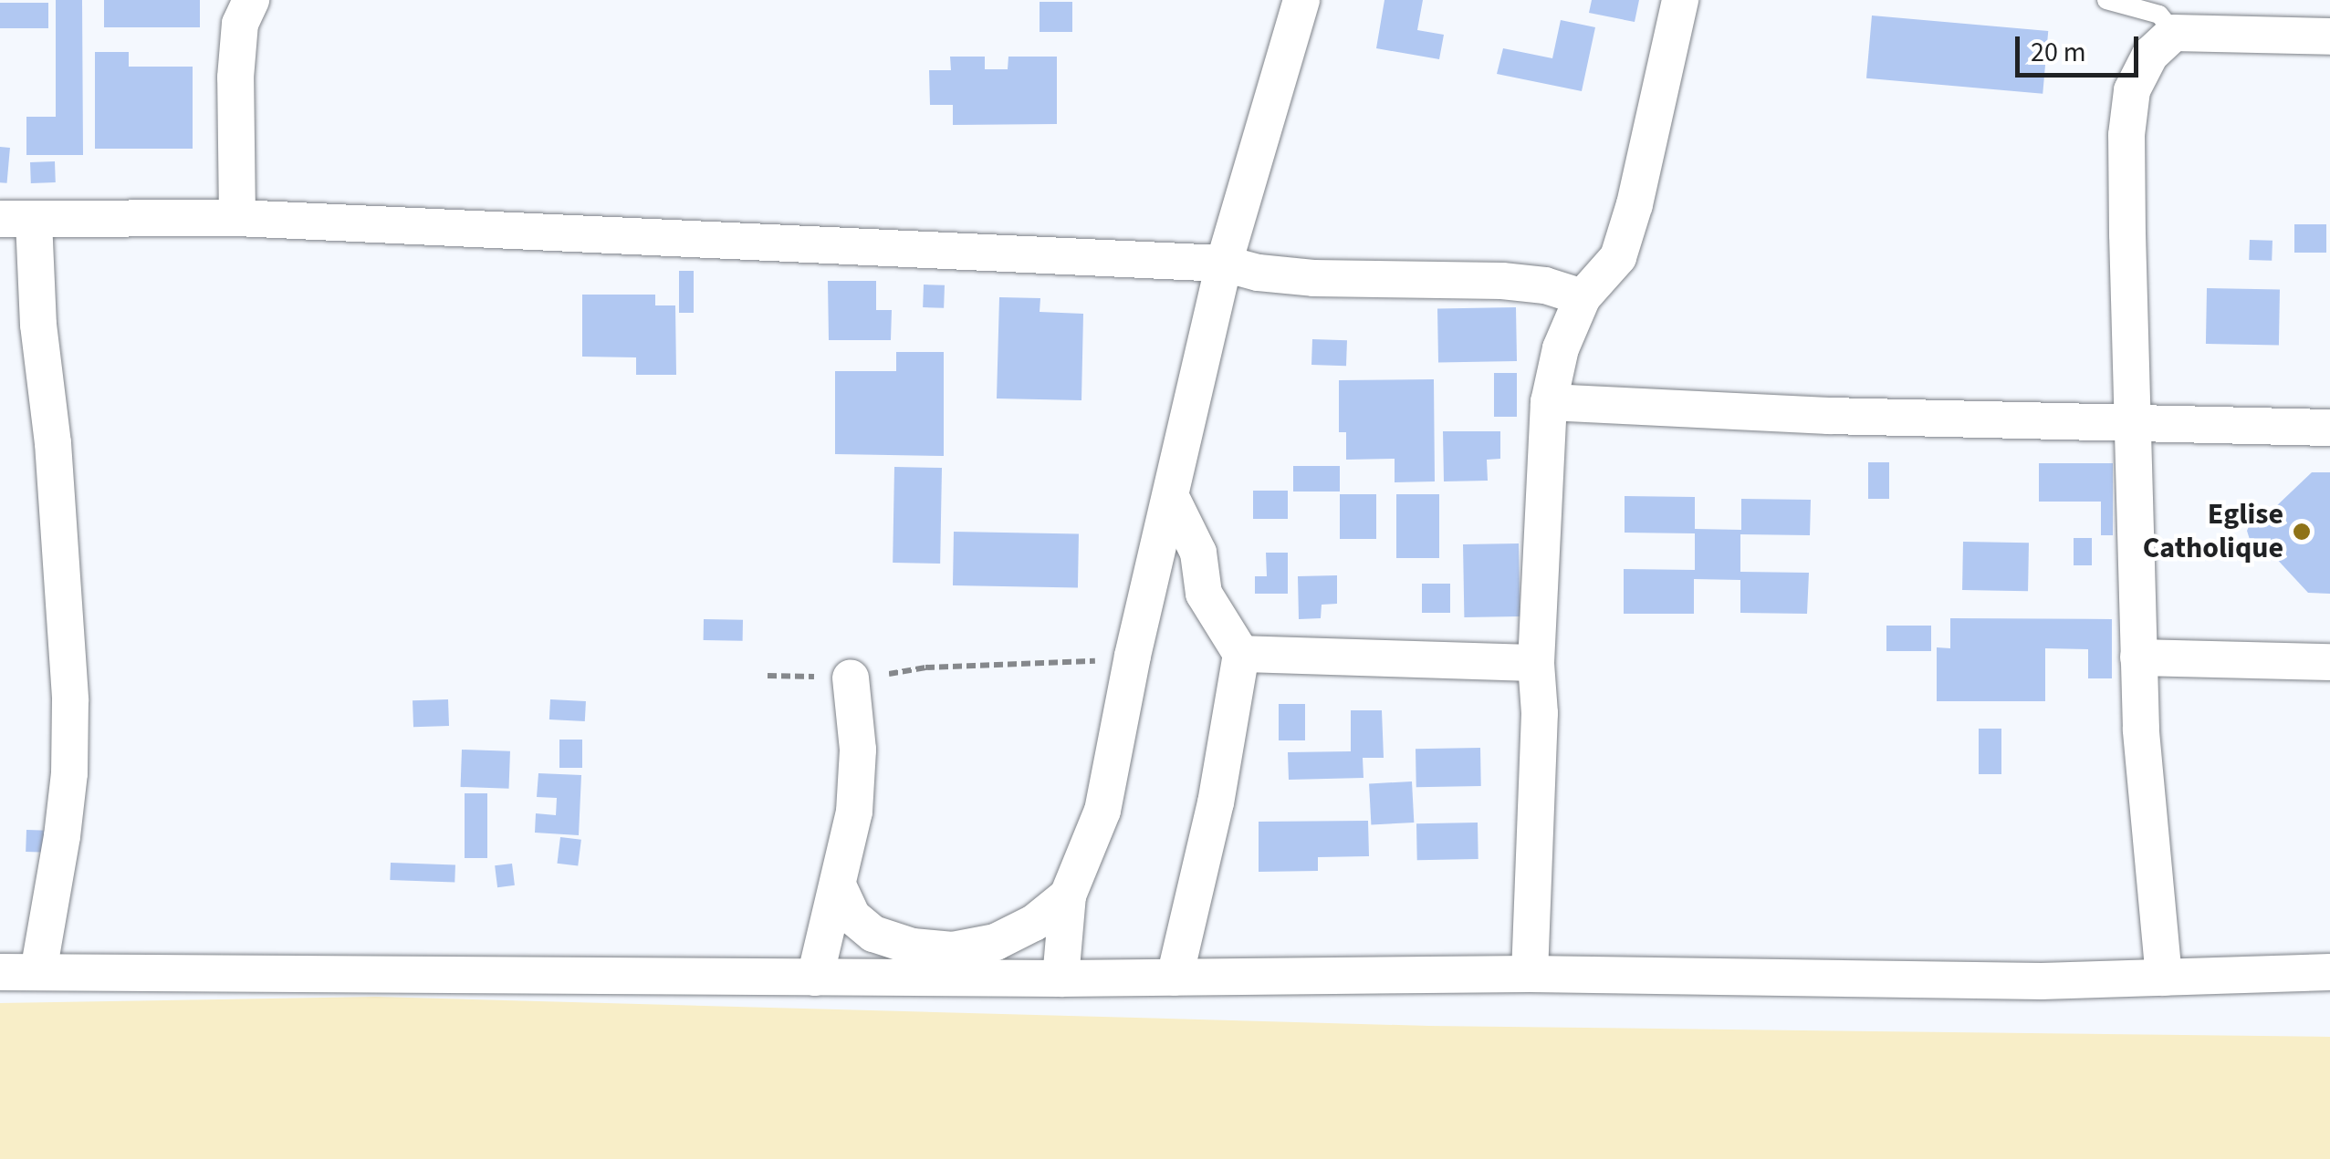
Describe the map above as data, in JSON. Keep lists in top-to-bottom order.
{
  "places": ["Eglise Catholique"],
  "scale_bar": "20 m"
}
